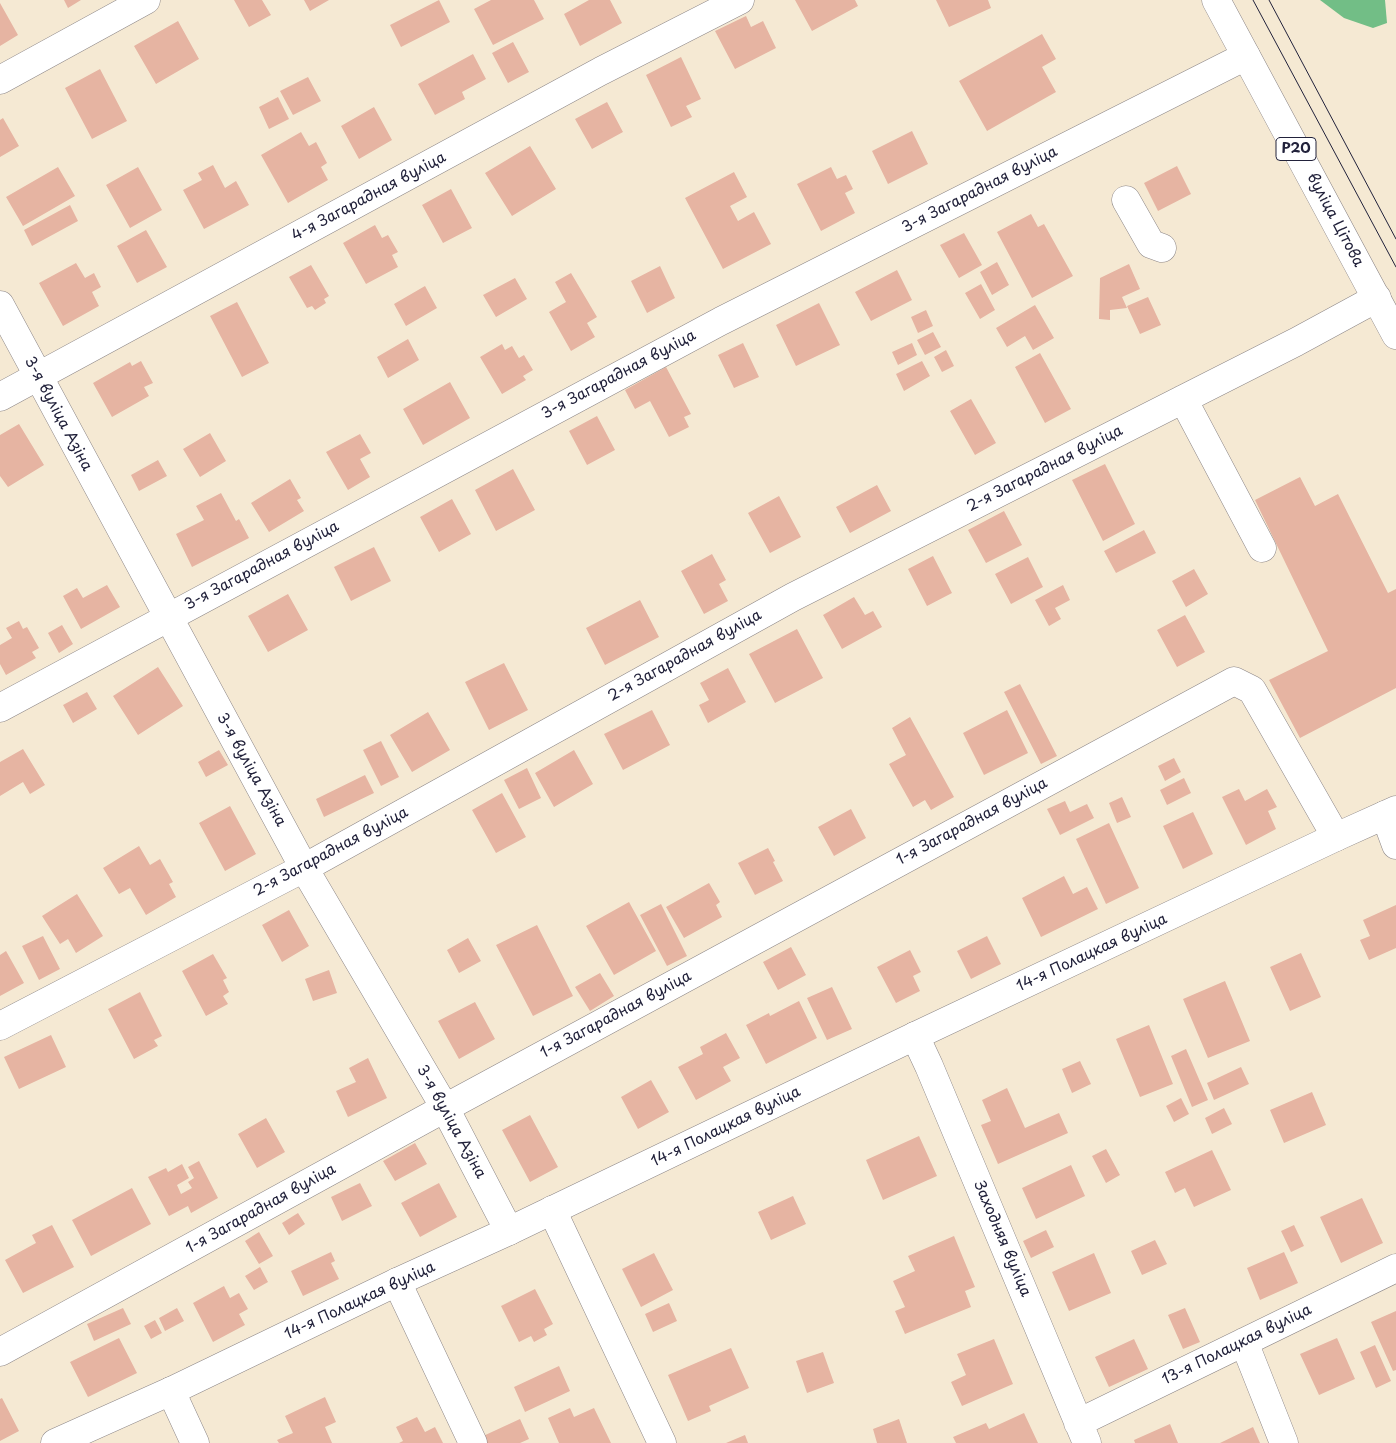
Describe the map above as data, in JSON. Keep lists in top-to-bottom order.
{
  "streets": {
    "street": [
      "Р20",
      "3-я Загарадная вуліца",
      "4-я Загарадная вуліца",
      "вуліца Цітова",
      "3-я вуліца Азіна",
      "2-я Загарадная вуліца",
      "1-я Загарадная вуліца",
      "14-я Полацкая вуліца",
      "Заходняя вуліца",
      "13-я Полацкая вуліца"
    ]
  },
  "crossings": [
    ["3-я Загарадная вуліца", "вуліца Цітова"],
    ["3-я Загарадная вуліца", "3-я вуліца Азіна"],
    ["4-я Загарадная вуліца", "3-я вуліца Азіна"],
    ["вуліца Цітова", "2-я Загарадная вуліца"],
    ["3-я вуліца Азіна", "2-я Загарадная вуліца"],
    ["3-я вуліца Азіна", "1-я Загарадная вуліца"],
    ["3-я вуліца Азіна", "14-я Полацкая вуліца"],
    ["1-я Загарадная вуліца", "14-я Полацкая вуліца"],
    ["14-я Полацкая вуліца", "Заходняя вуліца"],
    ["Заходняя вуліца", "13-я Полацкая вуліца"]
  ]
}
